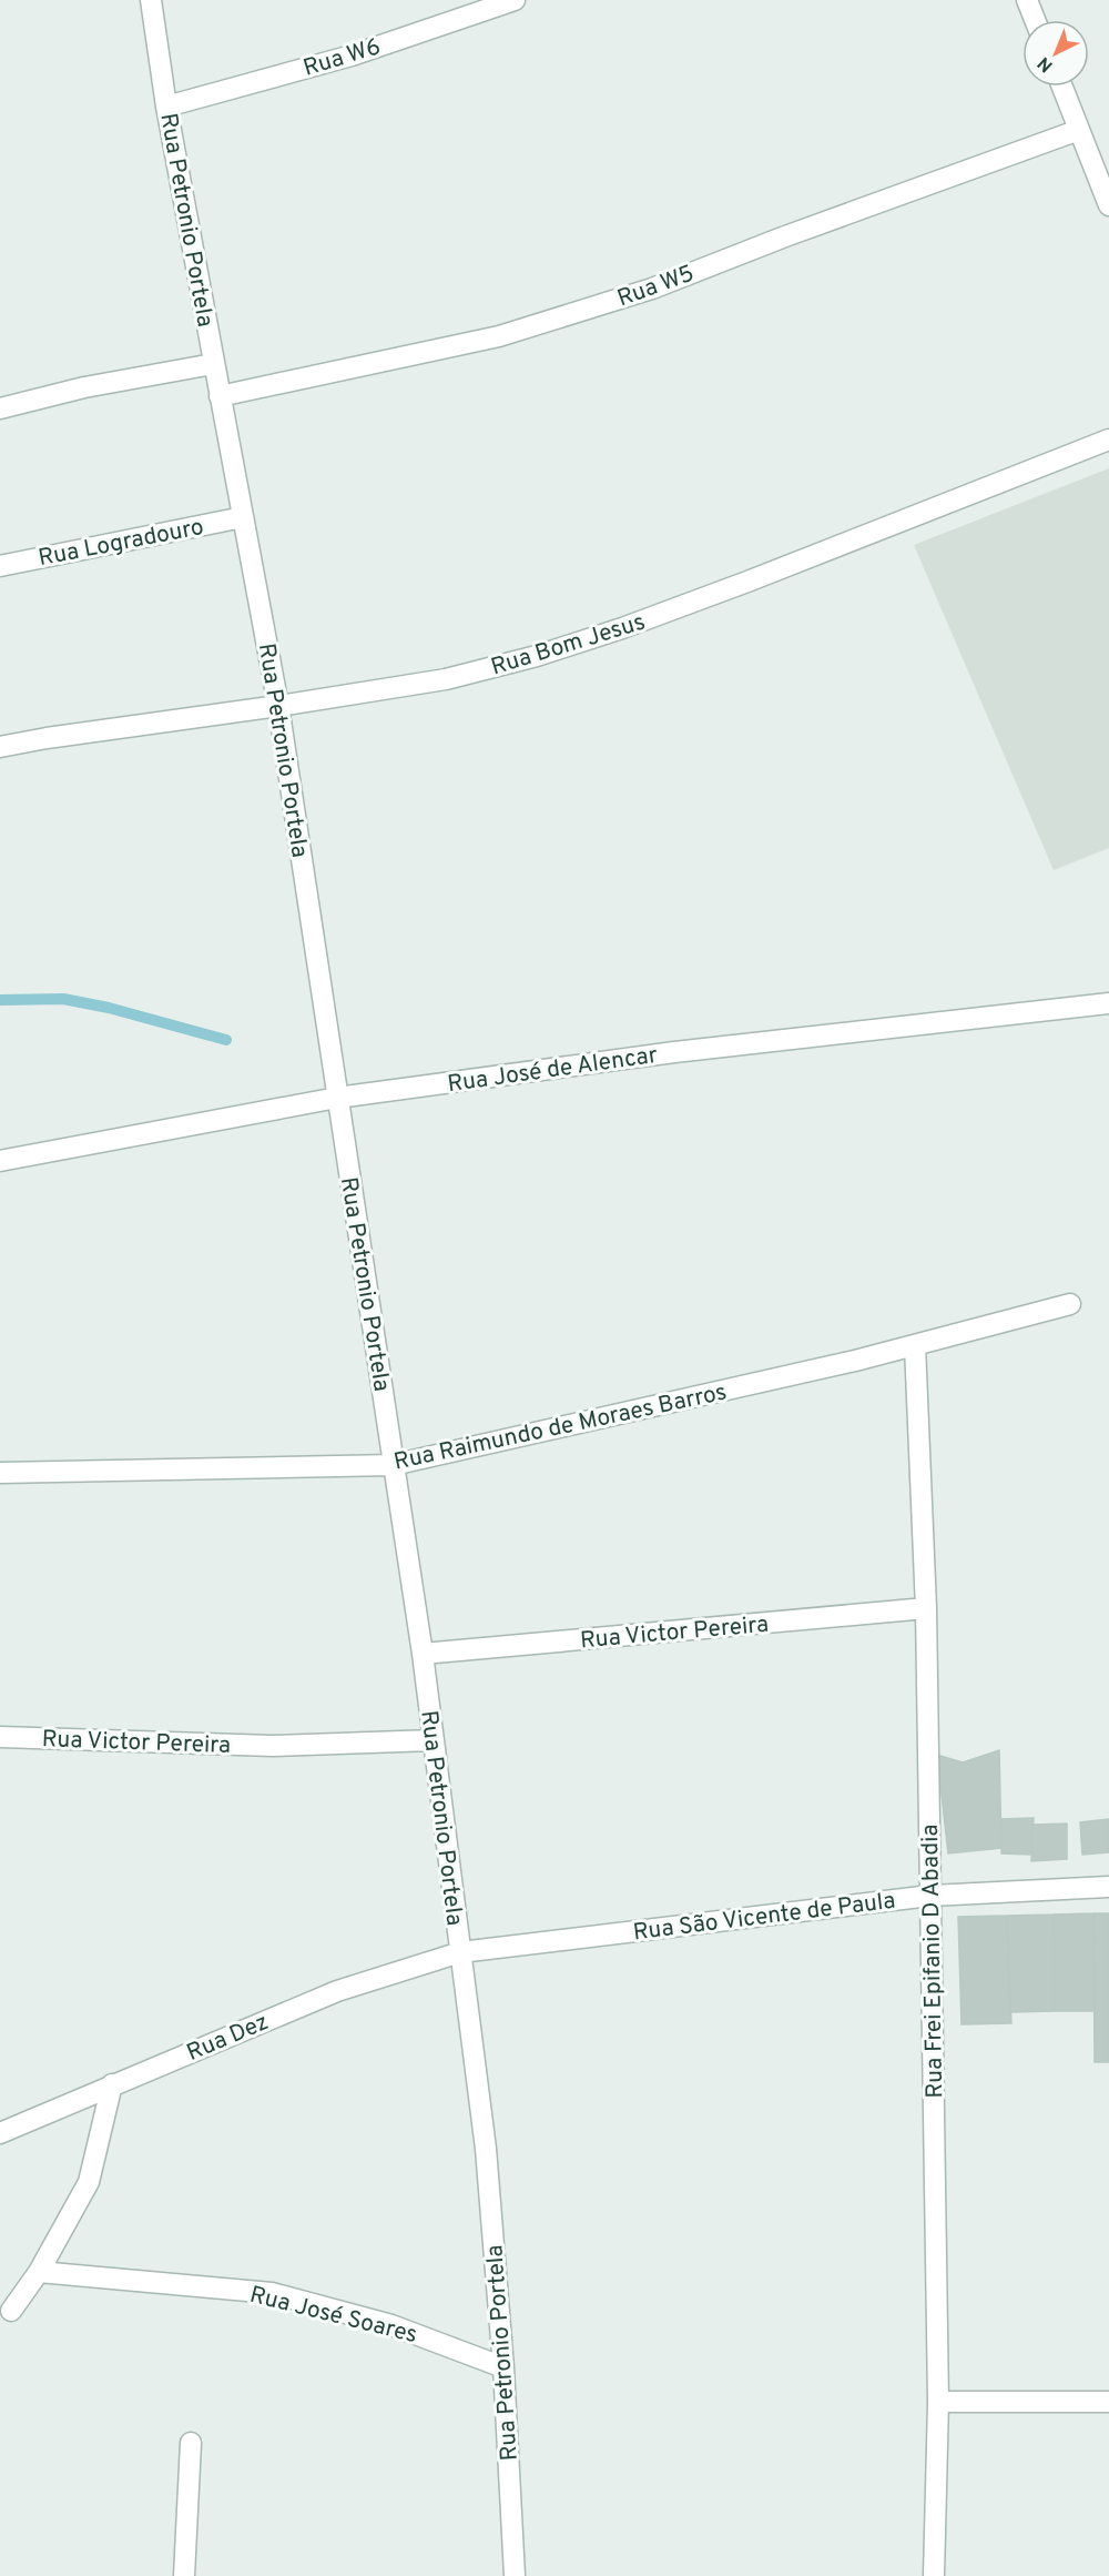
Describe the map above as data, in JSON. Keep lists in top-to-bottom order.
{
  "streets": {
    "street": [
      "Rua W6",
      "Rua Petronio Portela",
      "Rua W5",
      "Rua Logradouro",
      "Rua Bom Jesus",
      "Rua José de Alencar",
      "Rua Raimundo de Moraes Barros",
      "Rua Victor Pereira",
      "Rua São Vicente de Paula",
      "Rua Frei Epifanio D Abadia",
      "Rua Dez",
      "Rua José Soares"
    ]
  },
  "crossings": [
    ["Rua W6", "Rua Petronio Portela"],
    ["Rua Petronio Portela", "Rua W5"],
    ["Rua Petronio Portela", "Rua Logradouro"],
    ["Rua Petronio Portela", "Rua Bom Jesus"],
    ["Rua Petronio Portela", "Rua José de Alencar"],
    ["Rua Petronio Portela", "Rua Raimundo de Moraes Barros"],
    ["Rua Petronio Portela", "Rua Victor Pereira"],
    ["Rua Petronio Portela", "Rua São Vicente de Paula"],
    ["Rua Petronio Portela", "Rua Dez"],
    ["Rua Petronio Portela", "Rua José Soares"],
    ["Rua Raimundo de Moraes Barros", "Rua Frei Epifanio D Abadia"],
    ["Rua Victor Pereira", "Rua Frei Epifanio D Abadia"],
    ["Rua São Vicente de Paula", "Rua Frei Epifanio D Abadia"],
    ["Rua São Vicente de Paula", "Rua Dez"]
  ],
  "north": "bottom left"
}
